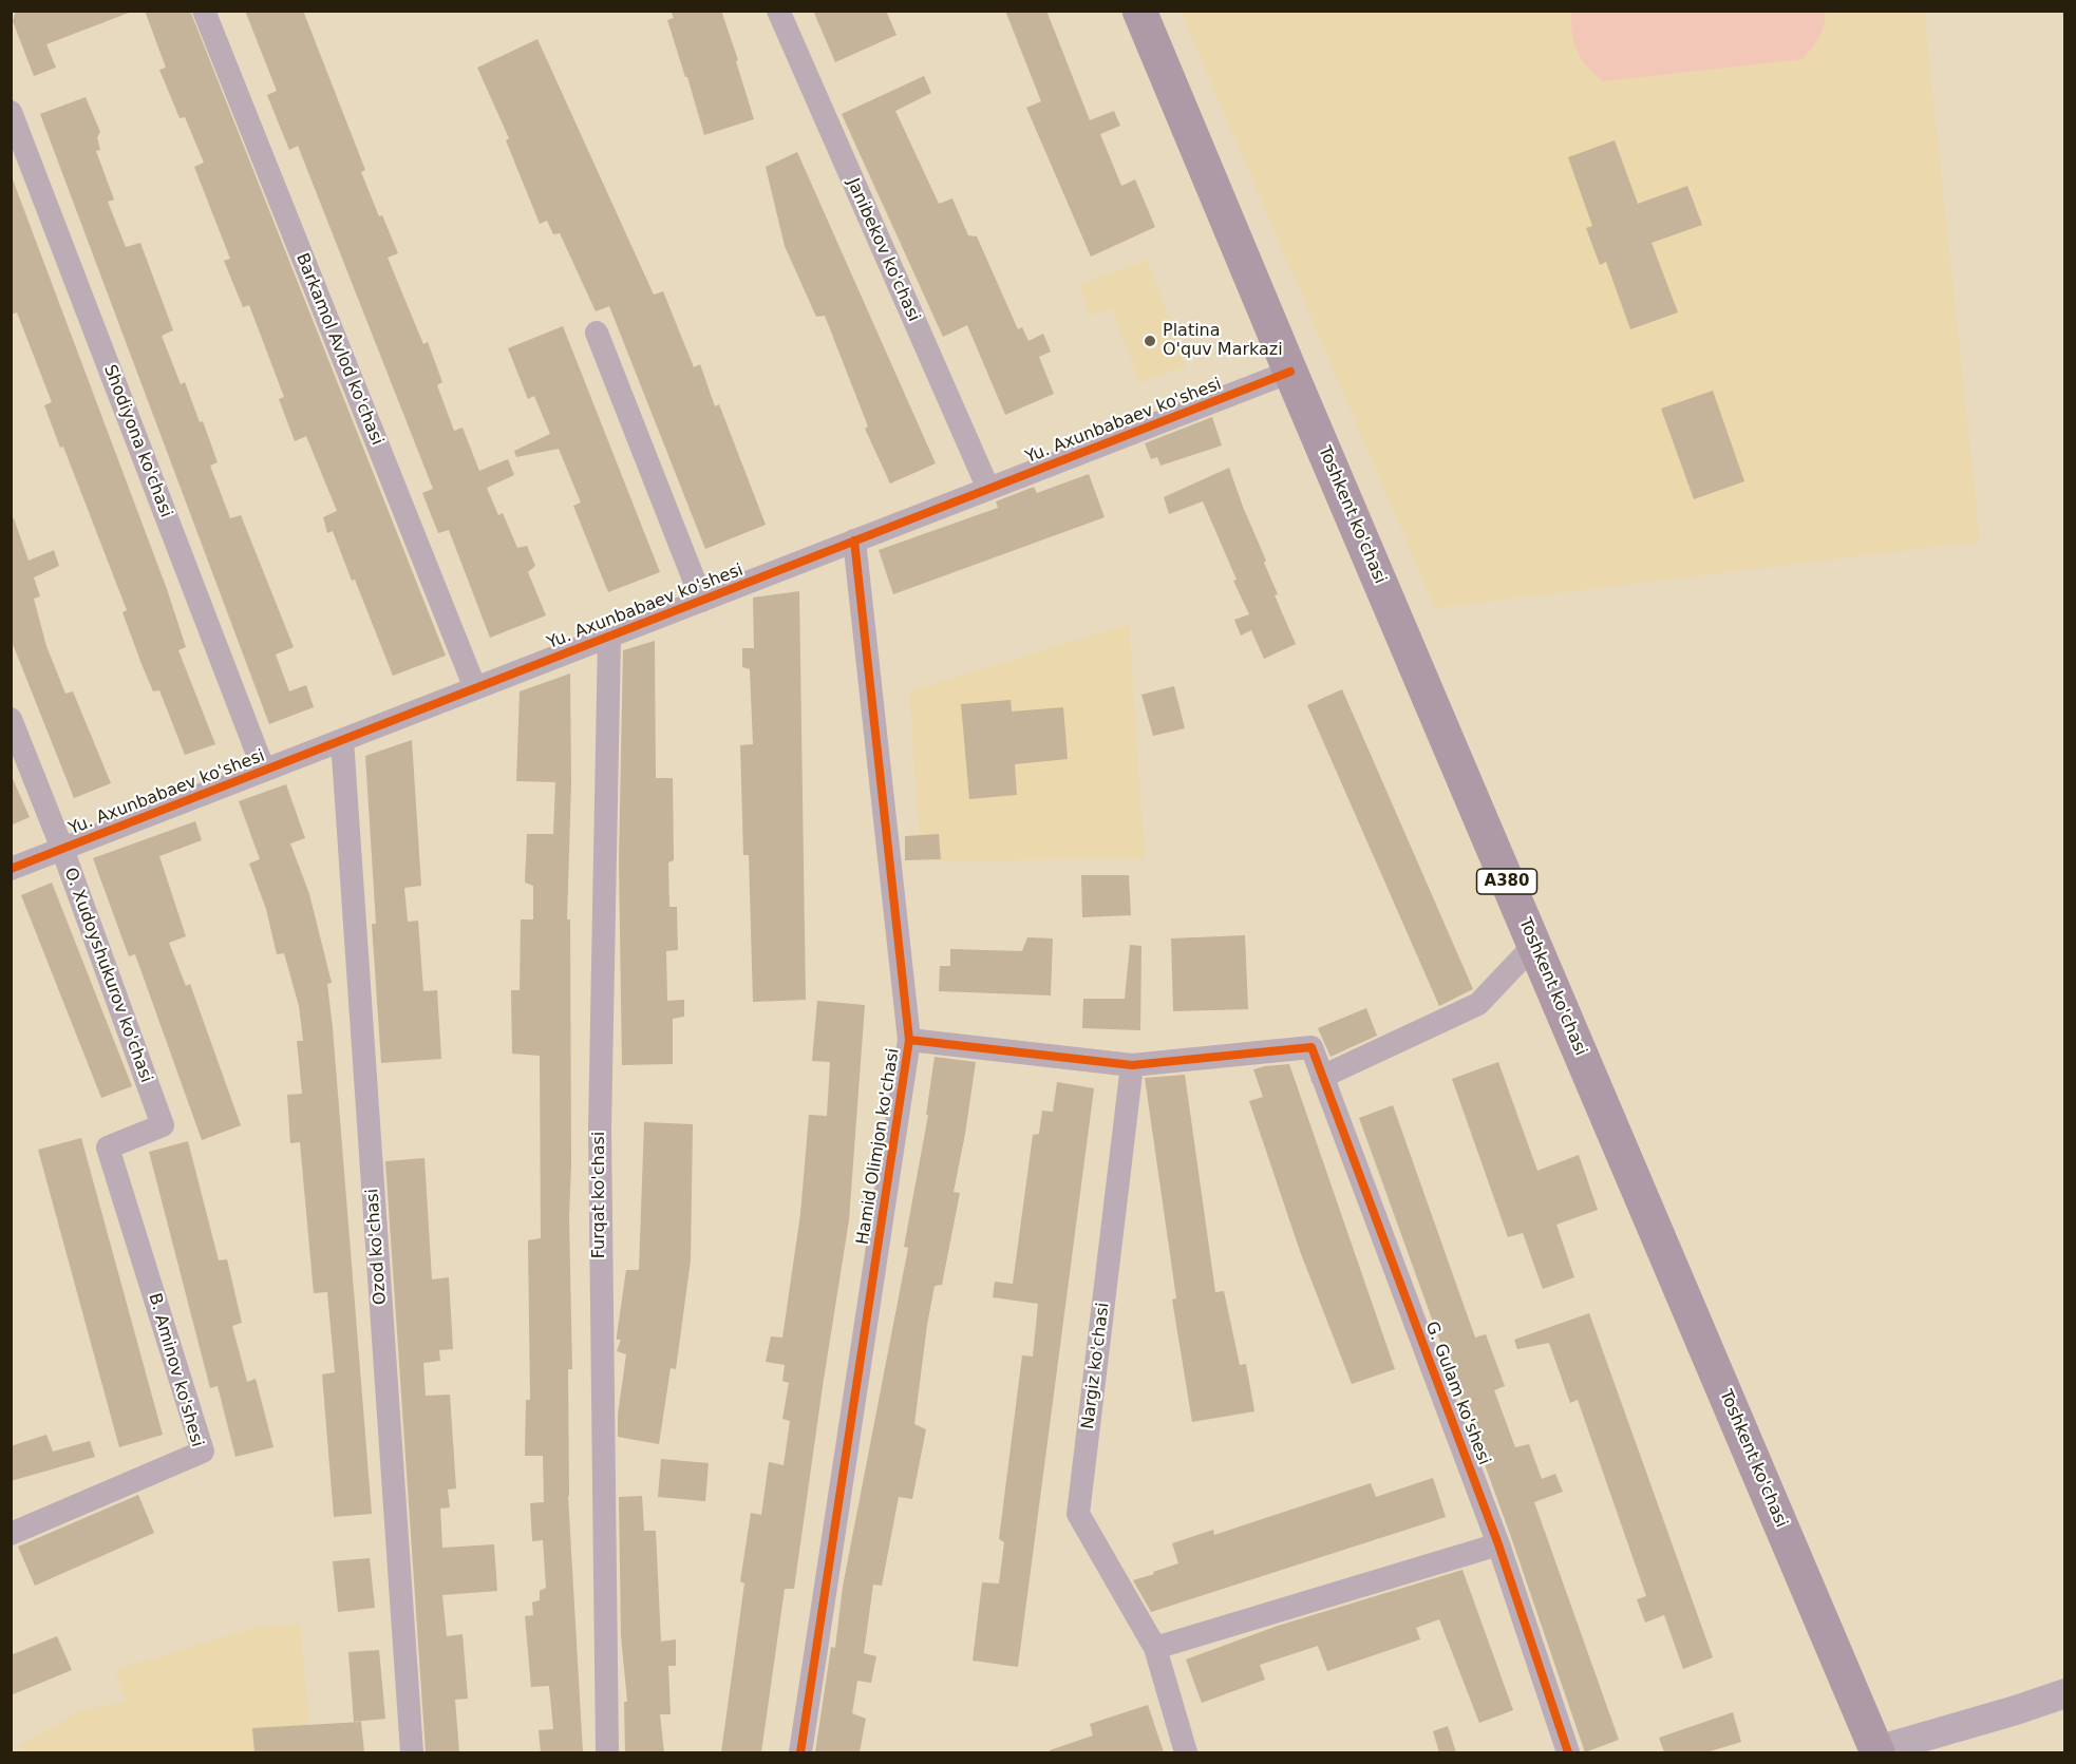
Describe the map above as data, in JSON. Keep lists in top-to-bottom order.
{
  "streets": {
    "highway": ["Toshkent ko'chasi", "A380"],
    "street": [
      "Janibekov ko'chasi",
      "Barkamol Avlod ko'chasi",
      "Yu. Axunbabaev ko'shesi",
      "Shodiyona ko'chasi",
      "O. Xudoyshukurov ko'chasi",
      "Hamid Olimjon ko'chasi",
      "Furqat ko'chasi",
      "Ozod ko'chasi",
      "Nargiz ko'chasi",
      "B. Aminov ko'shesi",
      "G. Gulam ko'shesi"
    ]
  },
  "crossings": [
    ["Janibekov ko'chasi", "Yu. Axunbabaev ko'shesi"],
    ["Barkamol Avlod ko'chasi", "Yu. Axunbabaev ko'shesi"],
    ["Yu. Axunbabaev ko'shesi", "Shodiyona ko'chasi"],
    ["Yu. Axunbabaev ko'shesi", "Toshkent ko'chasi"],
    ["Yu. Axunbabaev ko'shesi", "O. Xudoyshukurov ko'chasi"],
    ["Yu. Axunbabaev ko'shesi", "Hamid Olimjon ko'chasi"],
    ["Yu. Axunbabaev ko'shesi", "Furqat ko'chasi"],
    ["Yu. Axunbabaev ko'shesi", "Ozod ko'chasi"],
    ["O. Xudoyshukurov ko'chasi", "B. Aminov ko'shesi"],
    ["Nargiz ko'chasi", "G. Gulam ko'shesi"]
  ],
  "places": ["Platina O'quv Markazi"]
}
